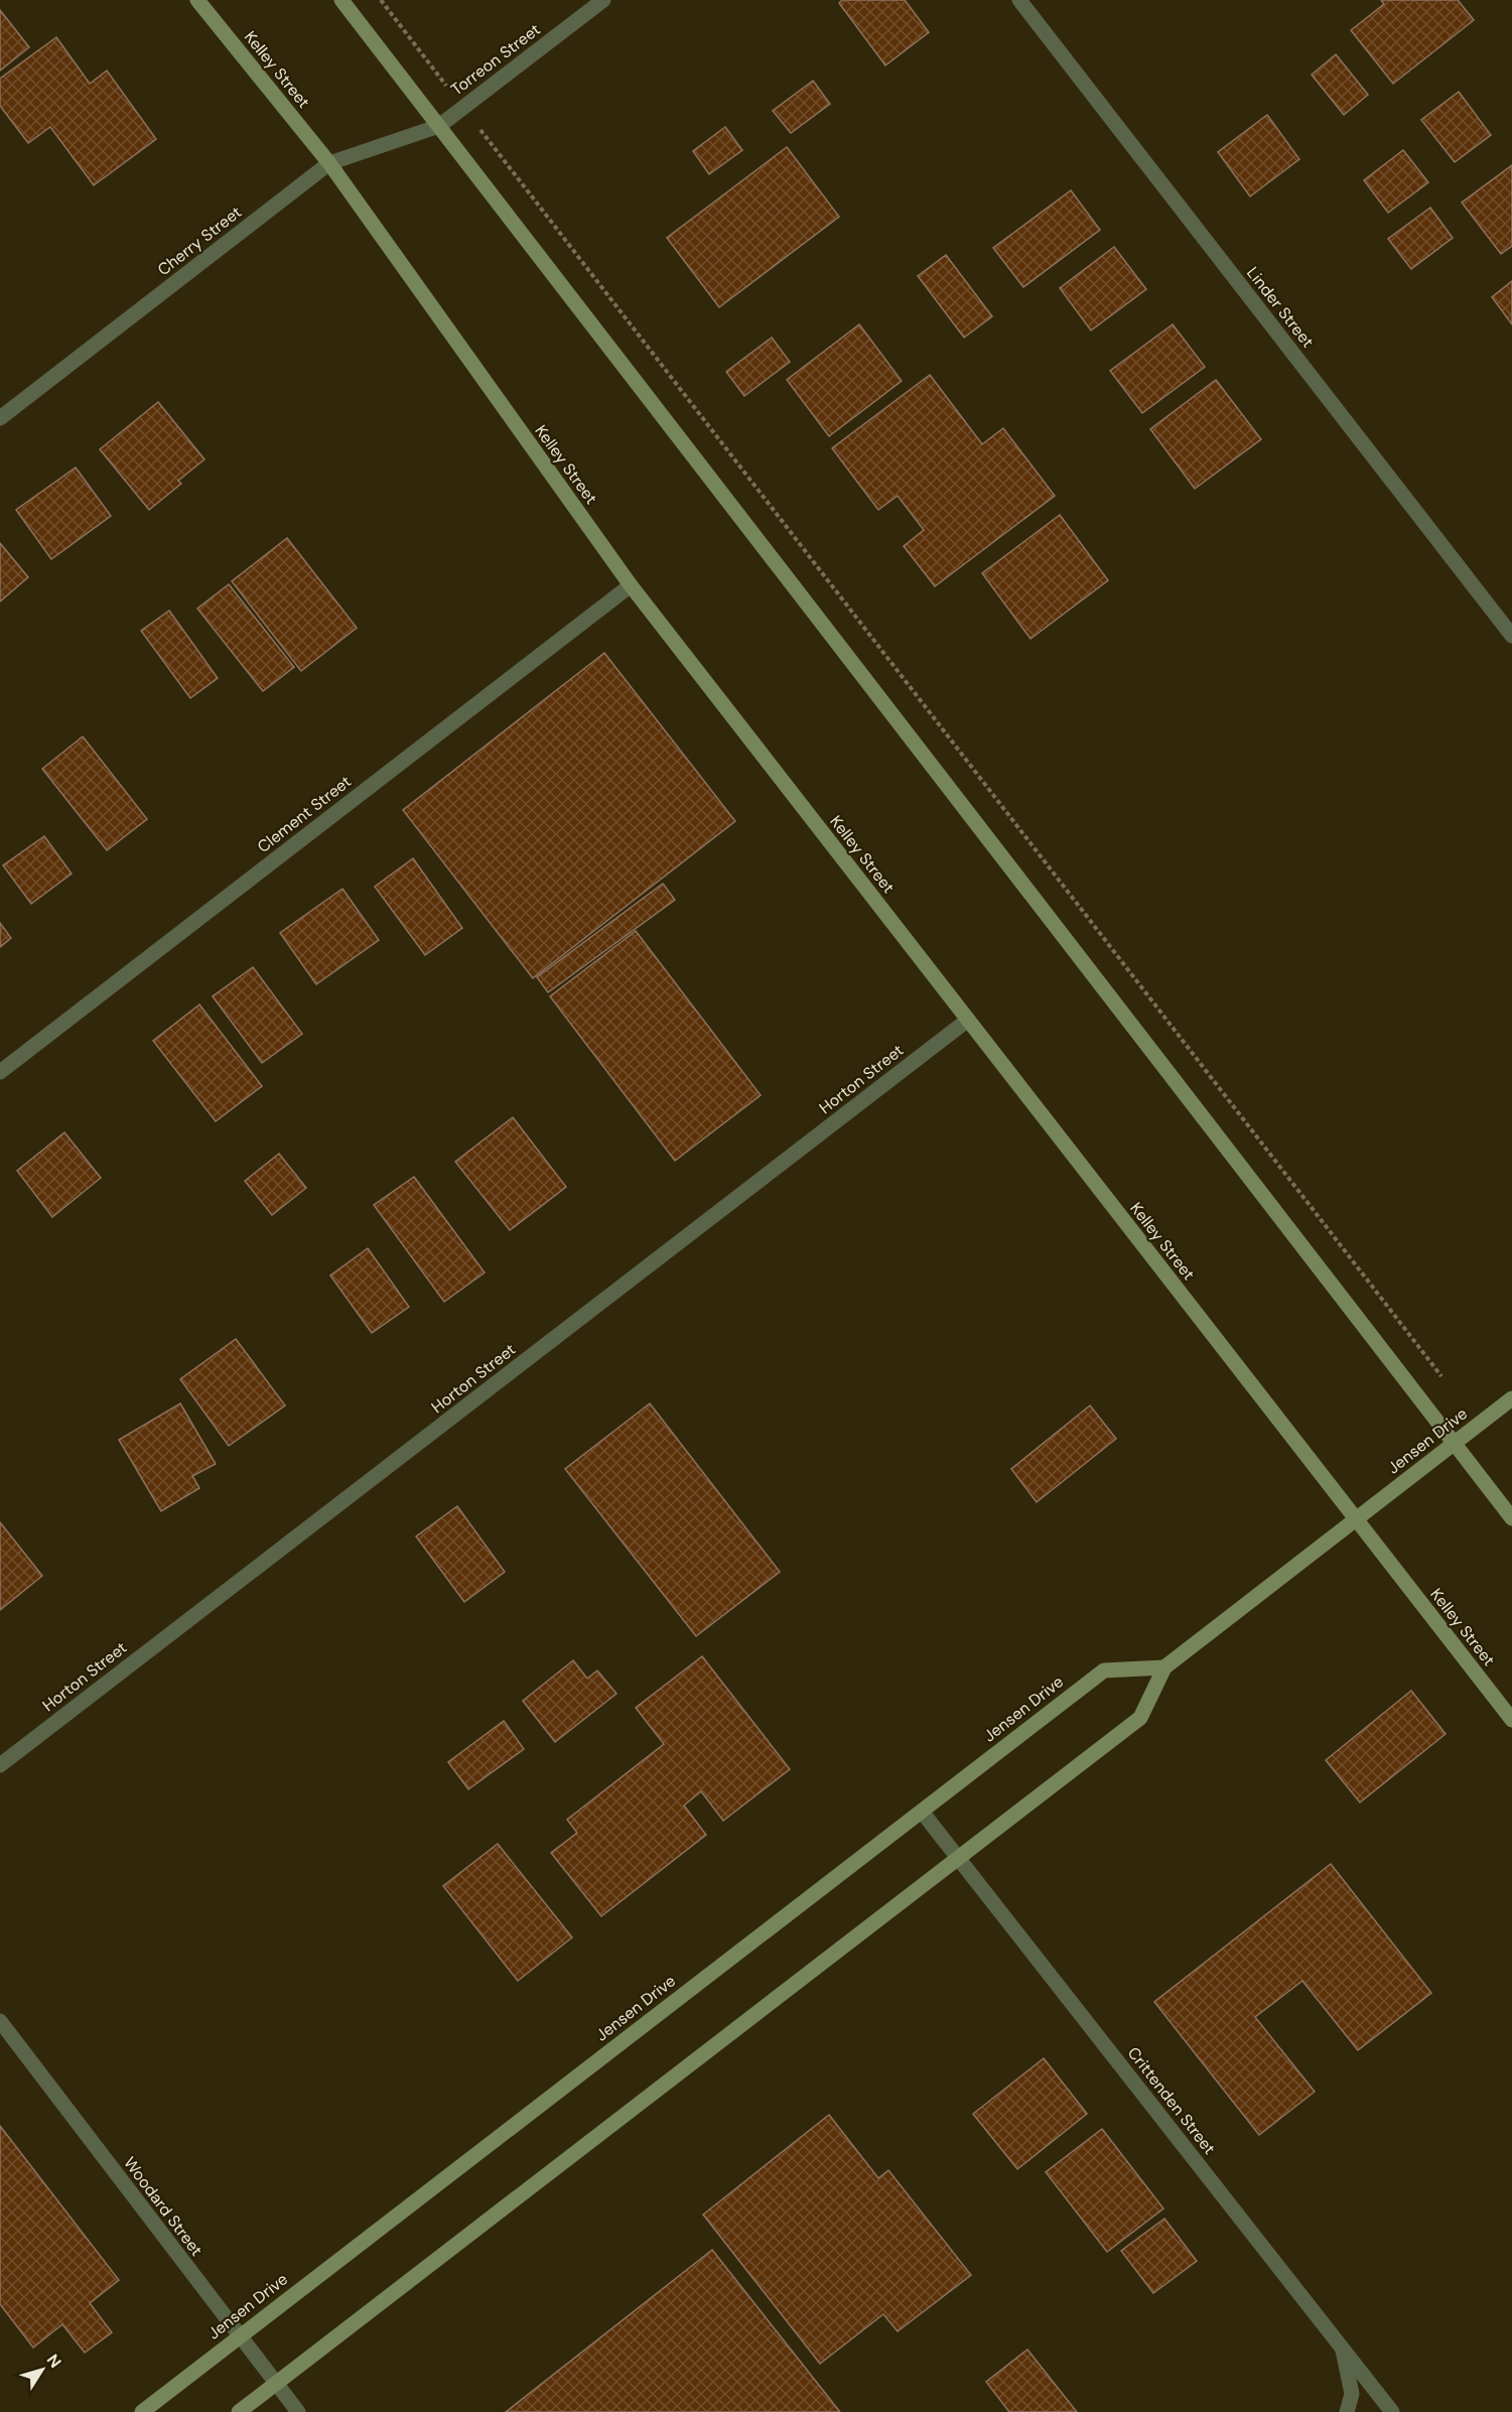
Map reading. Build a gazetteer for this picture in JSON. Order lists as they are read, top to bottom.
{
  "streets": {
    "main road": ["Kelley Street", "Jensen Drive"],
    "street": [
      "Torreon Street",
      "Cherry Street",
      "Linder Street",
      "Clement Street",
      "Horton Street",
      "Crittenden Street",
      "Woodard Street"
    ]
  },
  "crossings": [
    ["Torreon Street", "Cherry Street"],
    ["Kelley Street", "Cherry Street"],
    ["Kelley Street", "Clement Street"],
    ["Kelley Street", "Horton Street"],
    ["Kelley Street", "Jensen Drive"],
    ["Jensen Drive", "Crittenden Street"],
    ["Jensen Drive", "Woodard Street"]
  ],
  "north": "top right"
}
